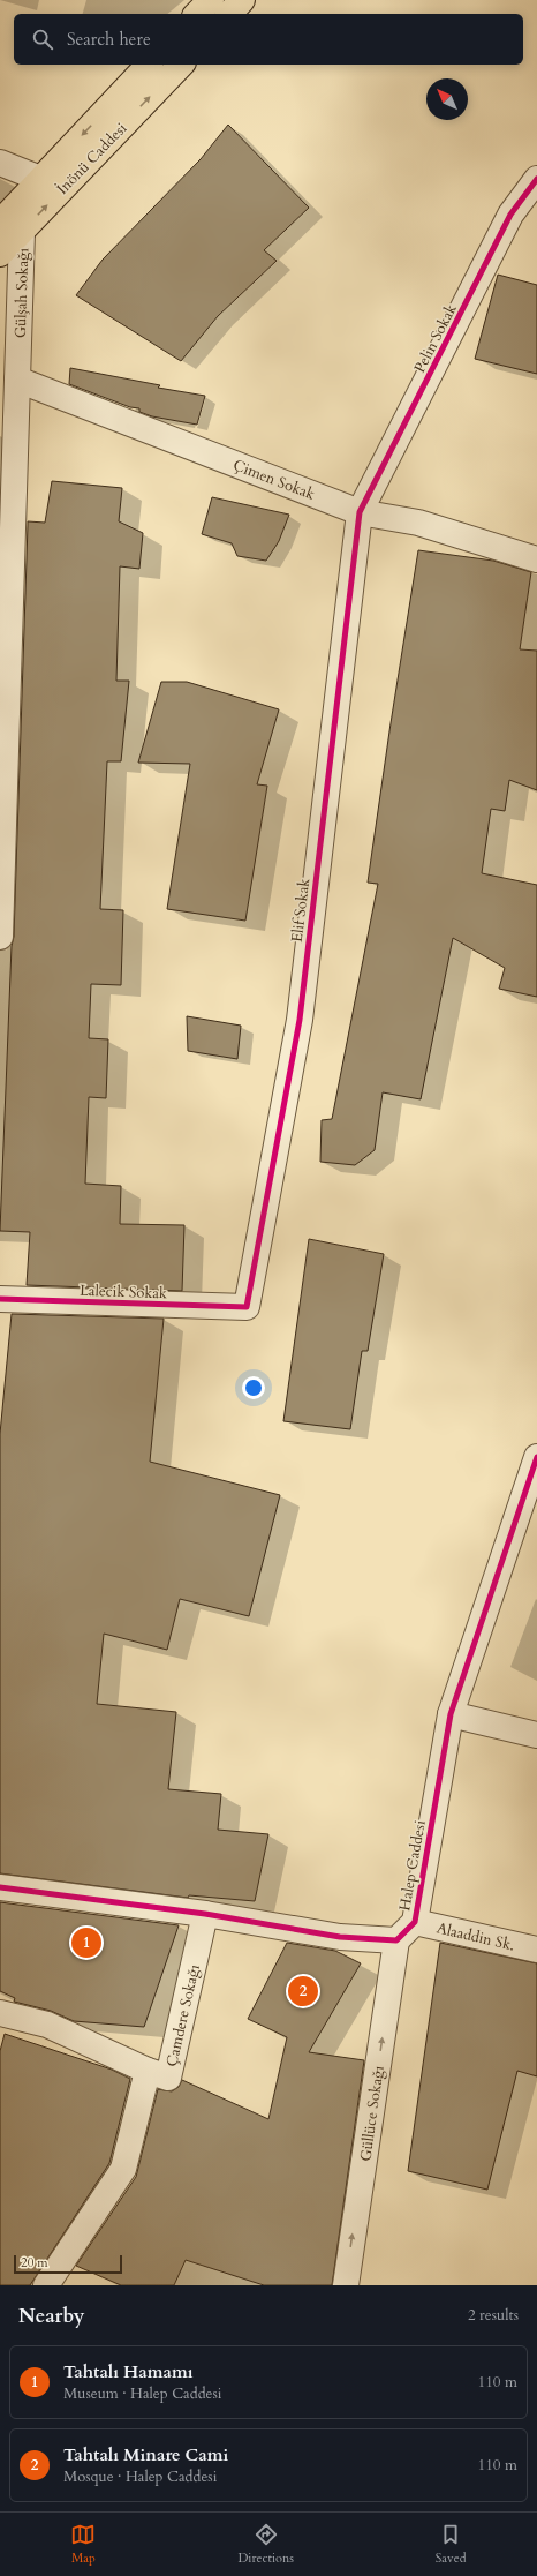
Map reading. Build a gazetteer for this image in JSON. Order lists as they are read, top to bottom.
{
  "streets": {
    "main road": ["İnönü Caddesi"],
    "street": [
      "Gülşah Sokağı",
      "Pelin Sokak",
      "Çimen Sokak",
      "Elif Sokak",
      "Lalecik Sokak",
      "Halep Caddesi",
      "Alaaddin Sk.",
      "Çamdere Sokağı",
      "Güllüce Sokağı"
    ]
  },
  "crossings": [
    ["İnönü Caddesi", "Gülşah Sokağı"],
    ["Gülşah Sokağı", "Çimen Sokak"],
    ["Pelin Sokak", "Çimen Sokak"],
    ["Pelin Sokak", "Elif Sokak"],
    ["Çimen Sokak", "Elif Sokak"],
    ["Elif Sokak", "Lalecik Sokak"],
    ["Halep Caddesi", "Alaaddin Sk."],
    ["Halep Caddesi", "Güllüce Sokağı"]
  ],
  "one_way": ["Güllüce Sokağı"],
  "scale_bar": "20 m",
  "north": "top left",
  "page": {
    "search": "Search here",
    "pins": ["1", "2"],
    "scale": "20 m",
    "heading": ["Nearby", "2 results"],
    "list": [
      {
        "mark": "1",
        "name": "Tahtalı Hamamı",
        "note": "Museum · Halep Caddesi",
        "value": "110 m"
      },
      {
        "mark": "2",
        "name": "Tahtalı Minare Cami",
        "note": "Mosque · Halep Caddesi",
        "value": "110 m"
      }
    ],
    "nav": ["Map", "Directions", "Saved"]
  }
}
